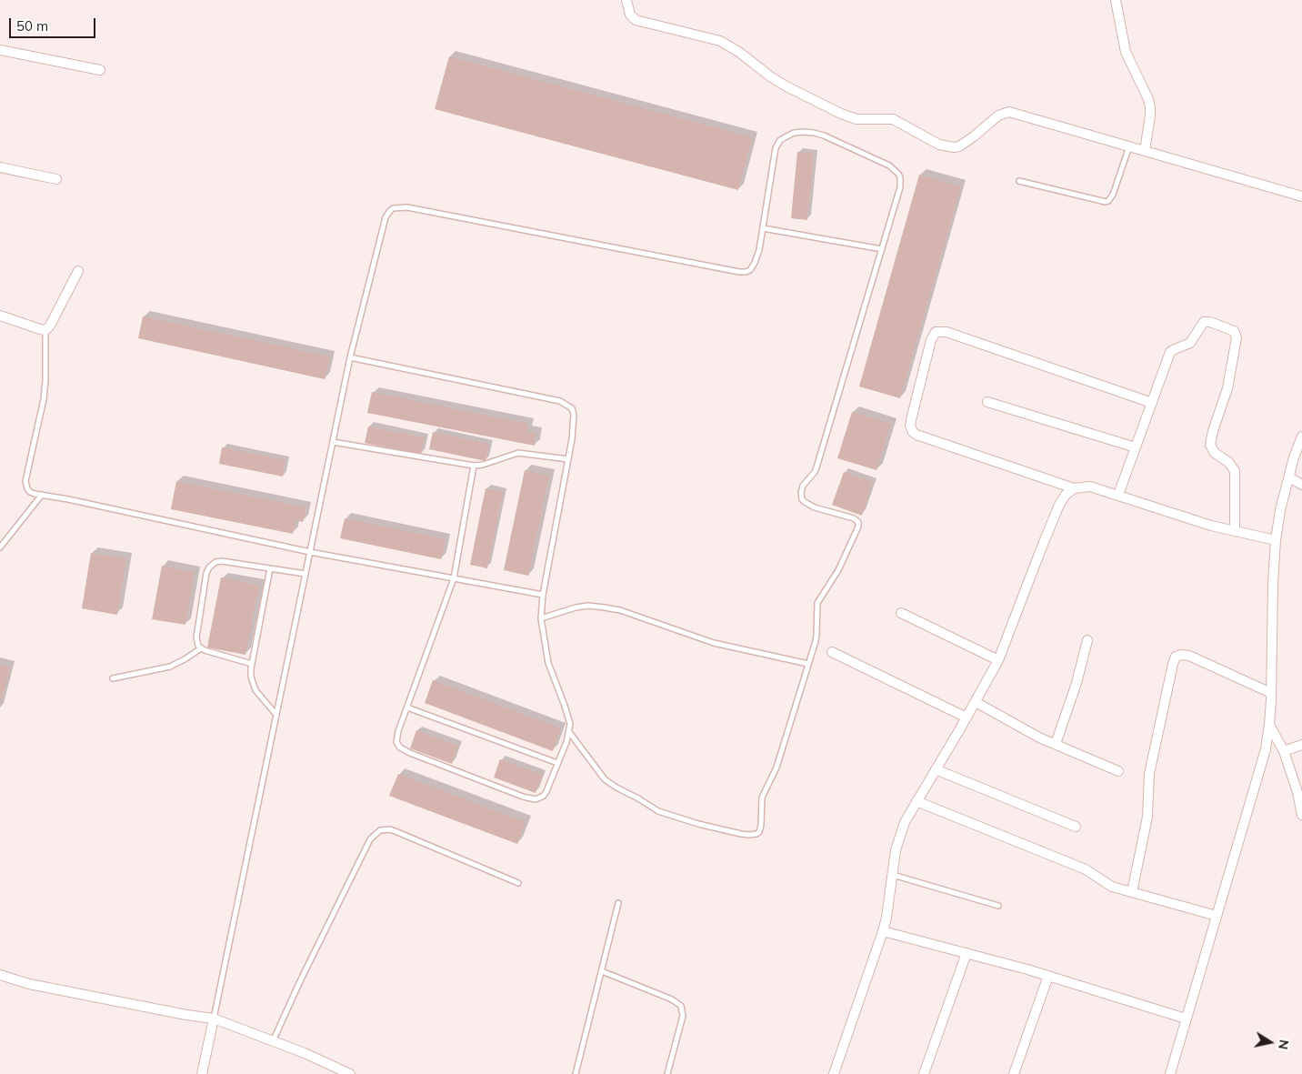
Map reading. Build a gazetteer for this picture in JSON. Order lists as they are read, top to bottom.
{
  "scale_bar": "50 m",
  "north": "right"
}
